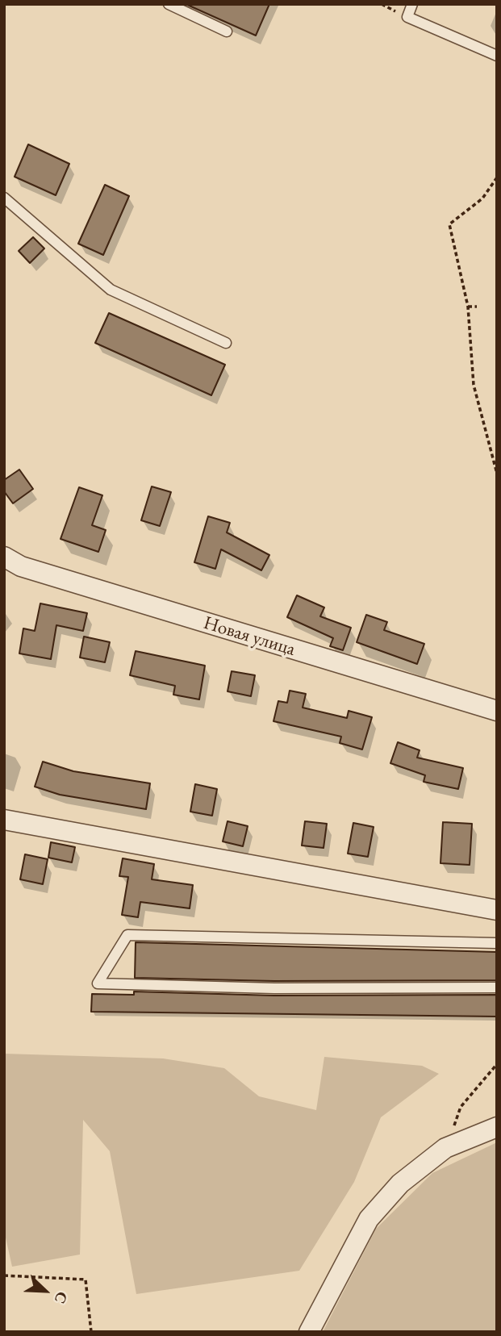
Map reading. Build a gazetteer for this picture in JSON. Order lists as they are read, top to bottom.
{
  "streets": {
    "street": ["Новая улица"]
  },
  "north": "bottom right"
}
